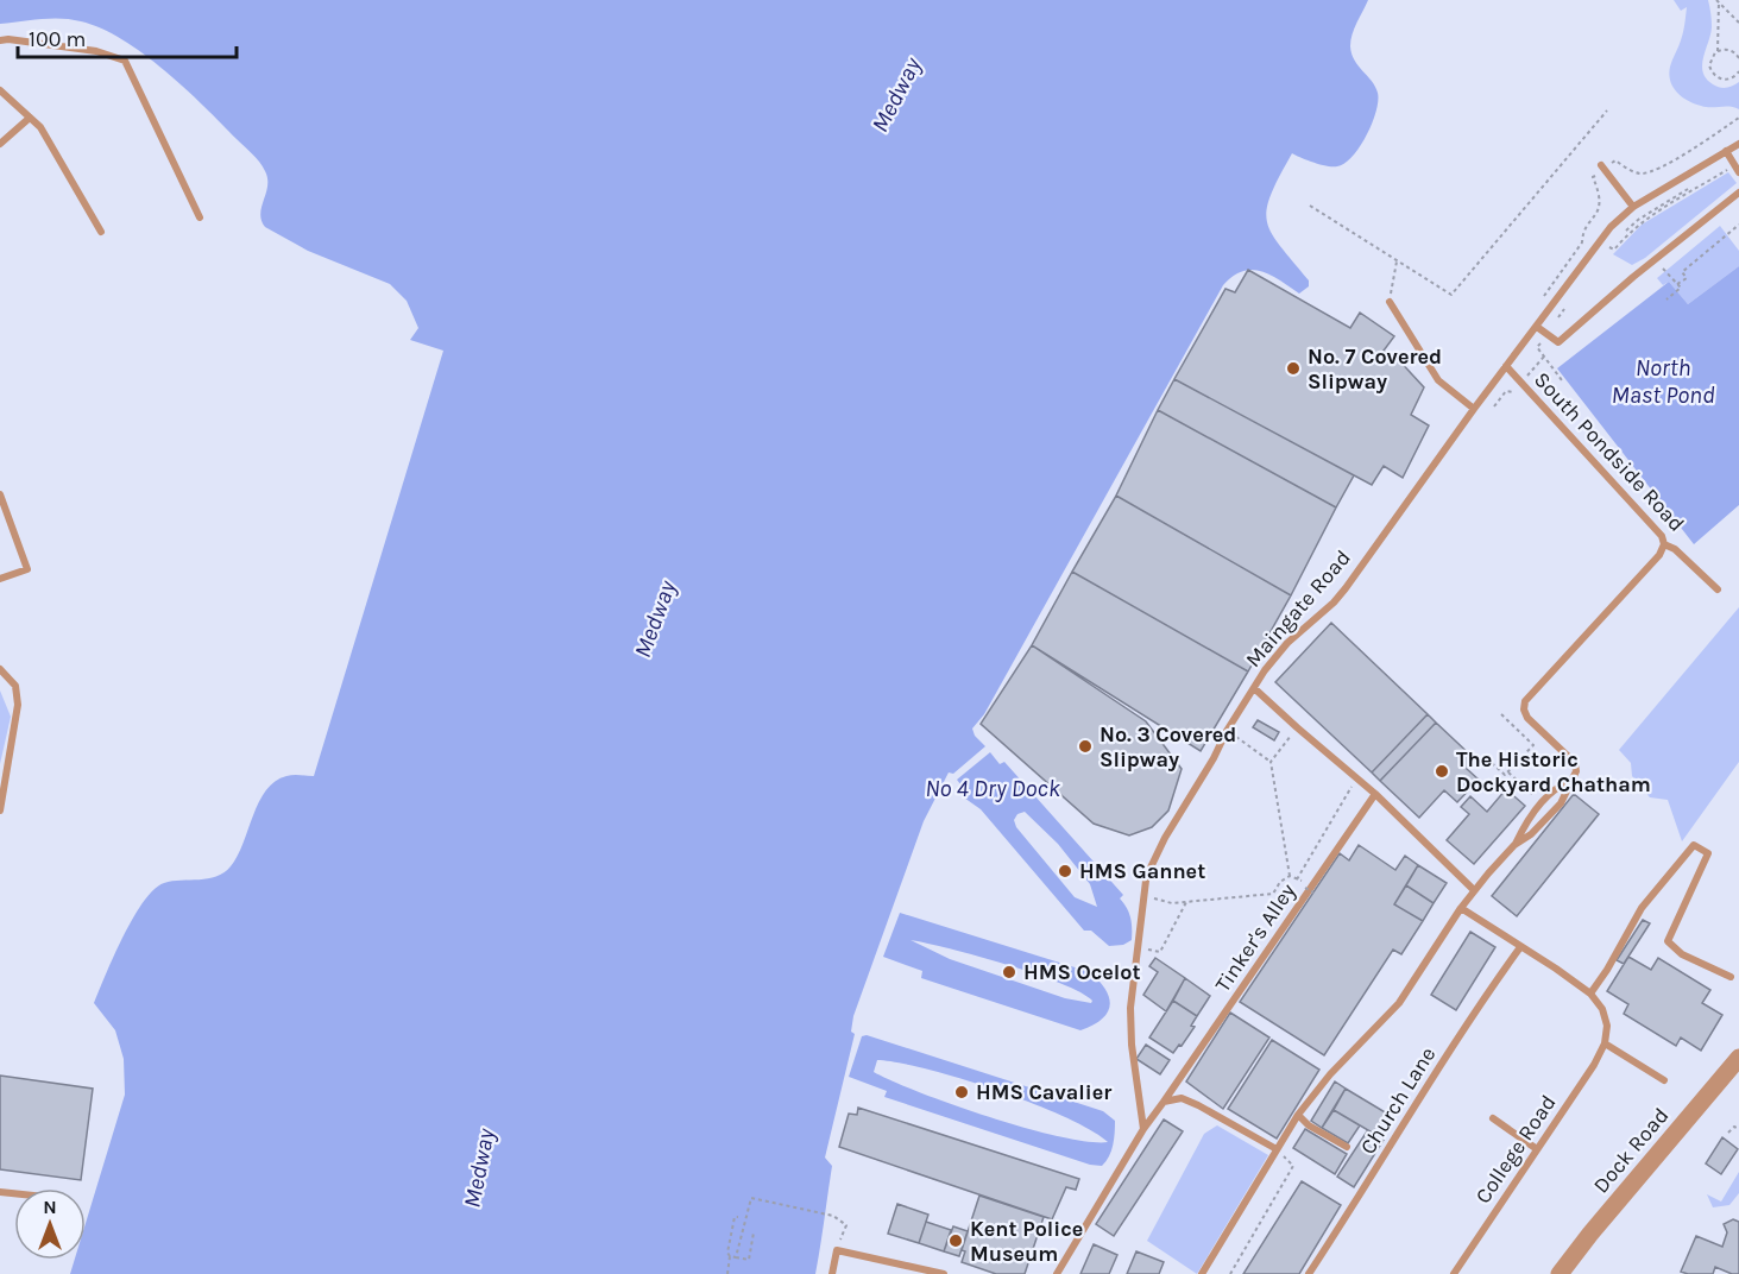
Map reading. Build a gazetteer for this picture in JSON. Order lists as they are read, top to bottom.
{
  "streets": {
    "street": ["Dock Road"],
    "lane": [
      "South Pondside Road",
      "Maingate Road",
      "Tinker's Alley",
      "Church Lane",
      "College Road"
    ]
  },
  "crossings": [
    ["South Pondside Road", "Maingate Road"],
    ["Maingate Road", "Tinker's Alley"]
  ],
  "water": ["Medway", "North Mast Pond", "No 4 Dry Dock"],
  "places": [
    "No. 7 Covered Slipway",
    "No. 3 Covered Slipway",
    "The Historic Dockyard Chatham",
    "HMS Gannet",
    "HMS Ocelot",
    "HMS Cavalier",
    "Kent Police Museum"
  ],
  "scale_bar": "100 m",
  "north": "top"
}
